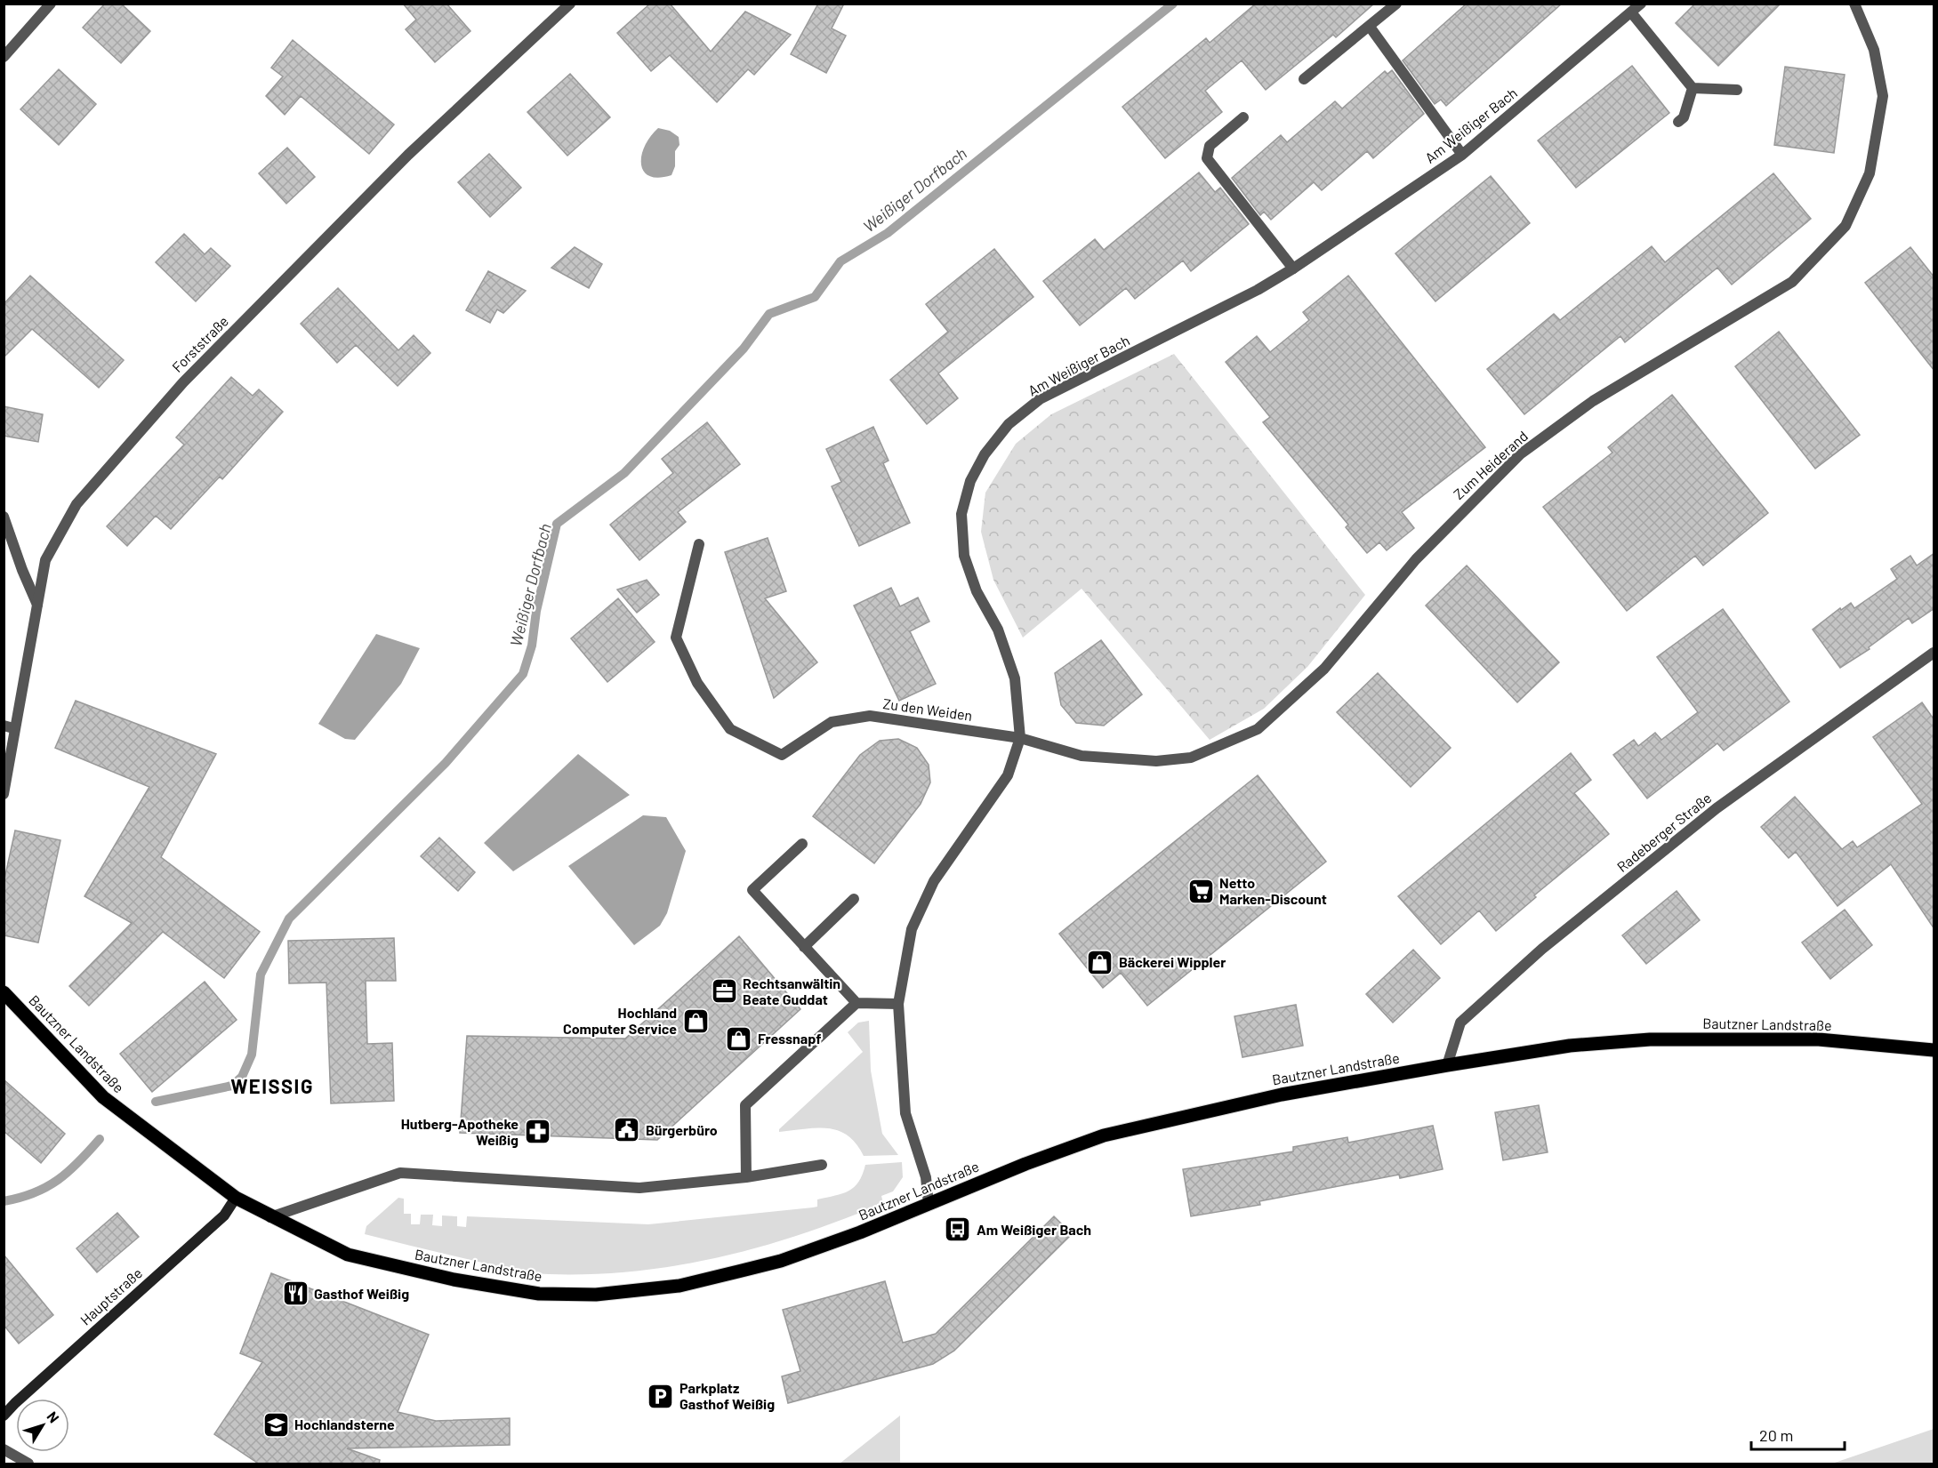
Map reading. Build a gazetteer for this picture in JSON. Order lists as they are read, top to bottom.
{
  "streets": {
    "main road": ["Bautzner Landstraße"],
    "street": [
      "Am Weißiger Bach",
      "Forststraße",
      "Zum Heiderand",
      "Zu den Weiden",
      "Radeberger Straße",
      "Hauptstraße"
    ]
  },
  "crossings": [
    ["Am Weißiger Bach", "Zum Heiderand"],
    ["Am Weißiger Bach", "Zu den Weiden"],
    ["Am Weißiger Bach", "Bautzner Landstraße"],
    ["Zum Heiderand", "Zu den Weiden"],
    ["Radeberger Straße", "Bautzner Landstraße"],
    ["Bautzner Landstraße", "Hauptstraße"]
  ],
  "districts": ["WEISSIG"],
  "water": ["Weißiger Dorfbach"],
  "places": {
    "supermarket": ["Netto Marken-Discount"],
    "shop": ["Bäckerei Wippler", "Hochland Computer Service", "Fressnapf"],
    "office": ["Rechtsanwältin Beate Guddat"],
    "public building": ["Bürgerbüro"],
    "pharmacy": ["Hutberg-Apotheke Weißig"],
    "bus stop": ["Am Weißiger Bach"],
    "restaurant": ["Gasthof Weißig"],
    "parking": ["Parkplatz Gasthof Weißig"],
    "school or university": ["Hochlandsterne"]
  },
  "scale_bar": "20 m",
  "north": "top right"
}
